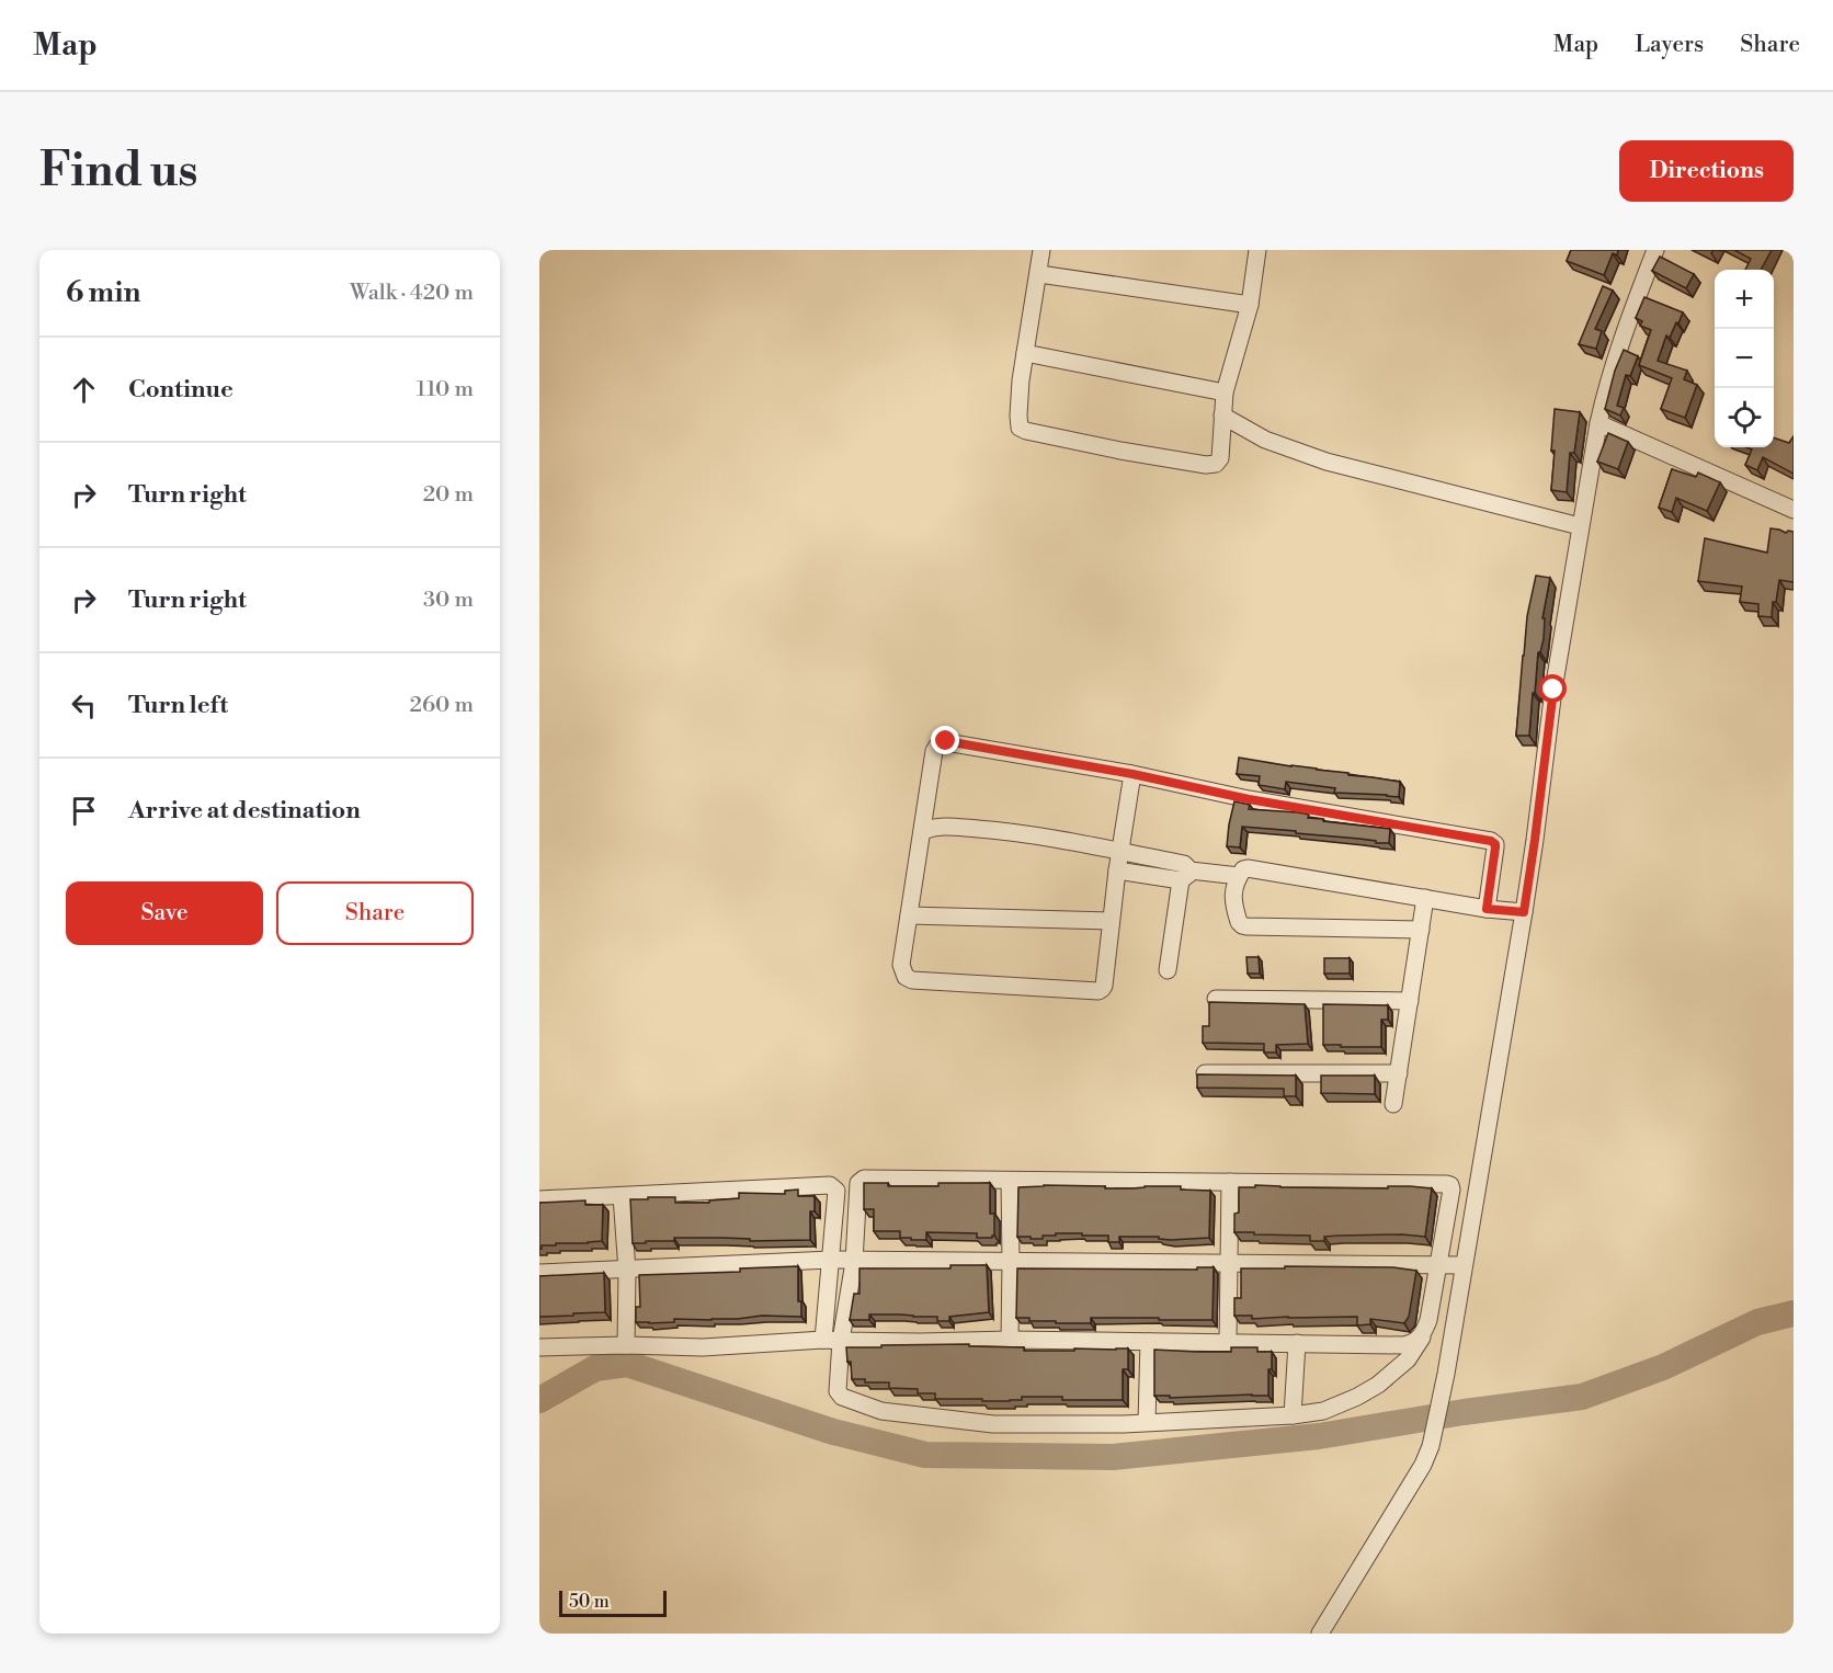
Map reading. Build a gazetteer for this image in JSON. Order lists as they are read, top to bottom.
{
  "scale_bar": "50 m",
  "page": {
    "header": "Map",
    "nav": ["Map", "Layers", "Share"],
    "buttons": [
      "Directions",
      ["Save", "Share"]
    ],
    "title": "Find us",
    "heading": ["6 min", "Walk · 420 m"],
    "map_buttons": ["+", "−"],
    "list": [
      ["Continue", "110 m"],
      ["Turn right", "20 m"],
      ["Turn right", "30 m"],
      ["Turn left", "260 m"],
      "Arrive at destination"
    ],
    "scale": "50 m"
  }
}
